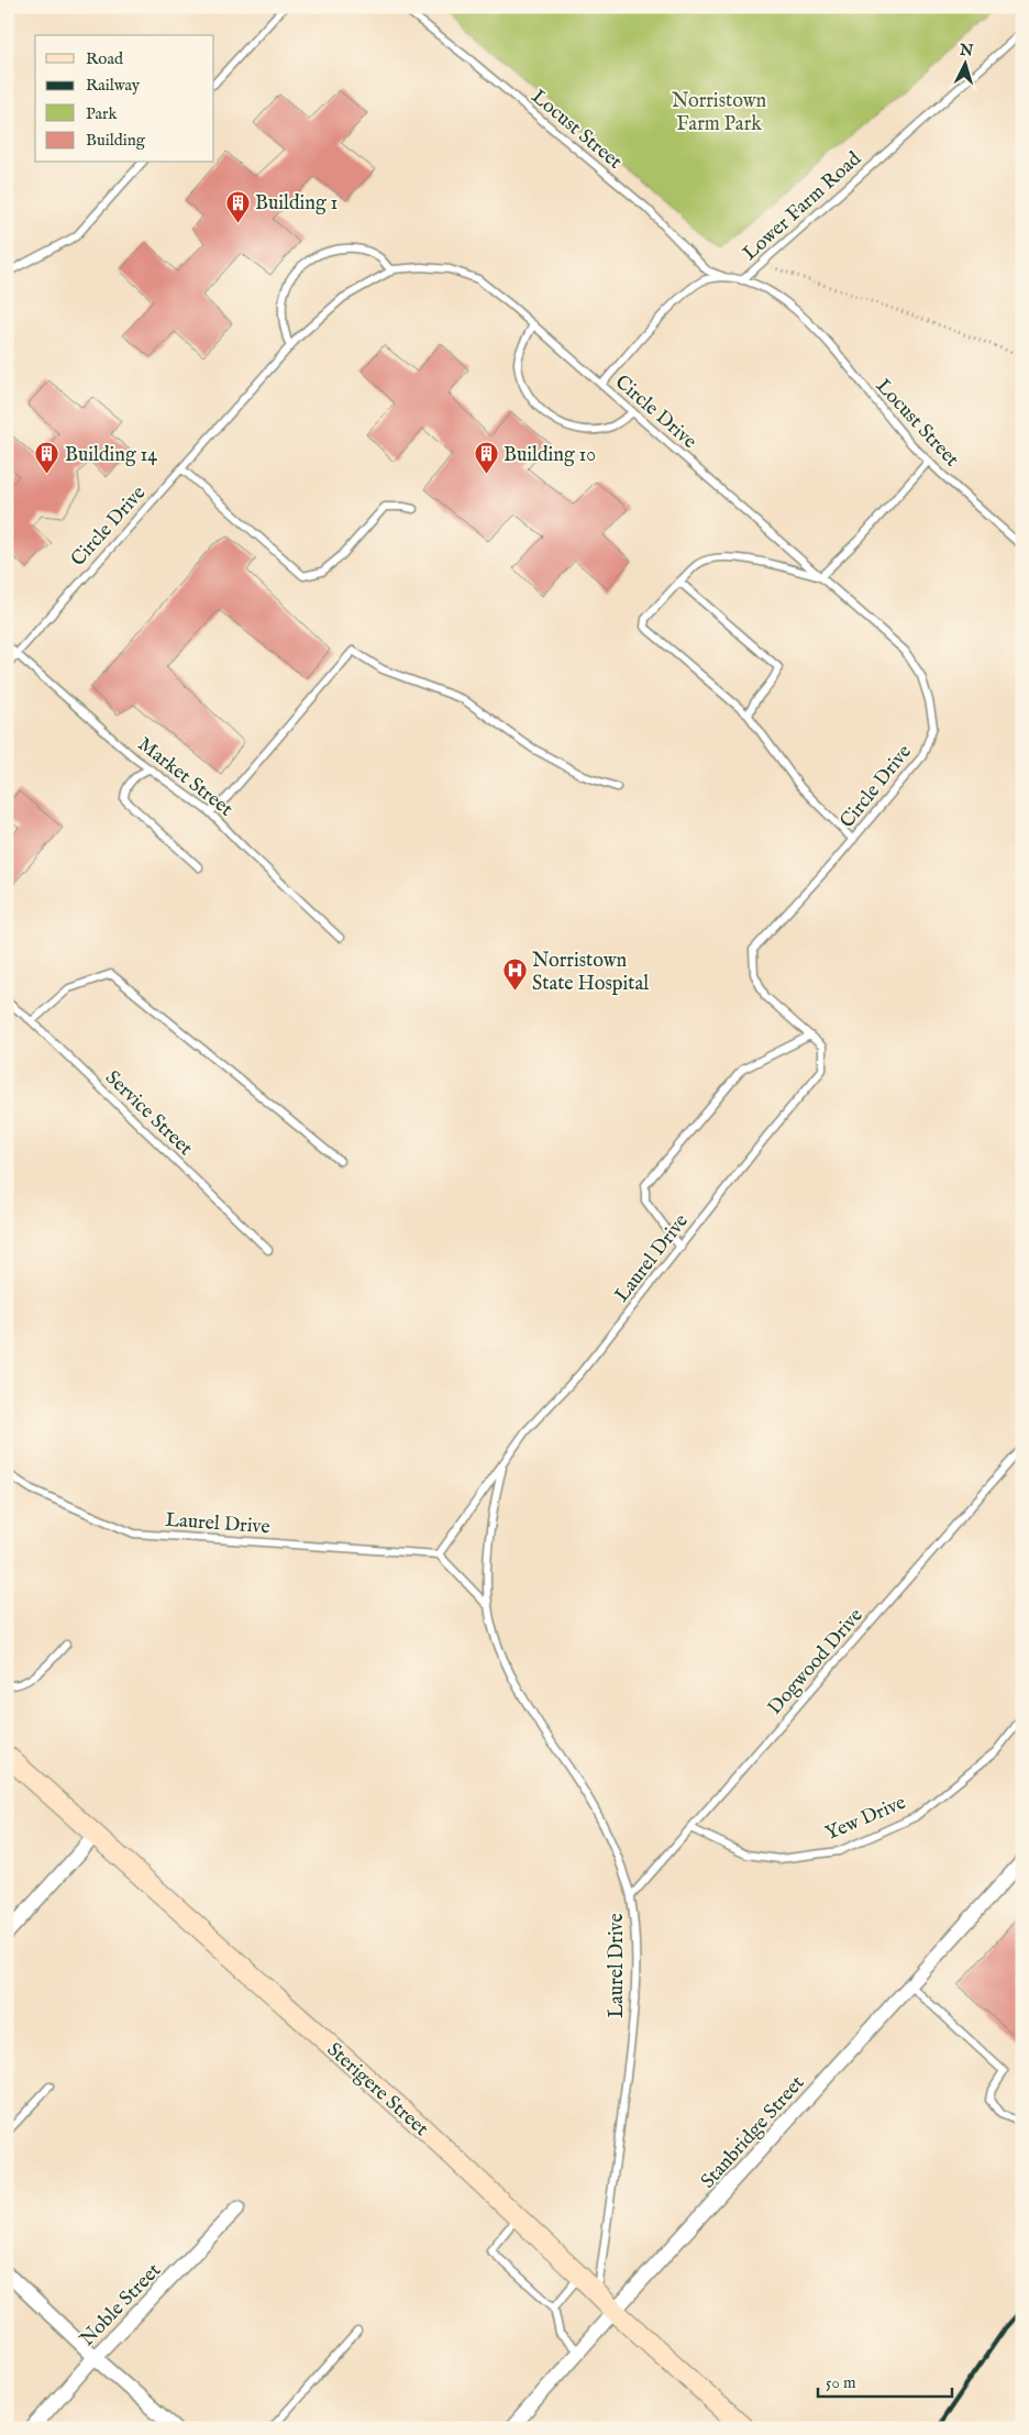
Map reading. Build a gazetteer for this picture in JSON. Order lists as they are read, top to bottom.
{
  "streets": {
    "street": ["Sterigere Street", "Stanbridge Street", "Noble Street"],
    "lane": [
      "Locust Street",
      "Lower Farm Road",
      "Circle Drive",
      "Market Street",
      "Service Street",
      "Laurel Drive",
      "Dogwood Drive",
      "Yew Drive"
    ]
  },
  "crossings": [
    ["Locust Street", "Lower Farm Road"],
    ["Lower Farm Road", "Circle Drive"],
    ["Circle Drive", "Market Street"],
    ["Circle Drive", "Laurel Drive"],
    ["Laurel Drive", "Dogwood Drive"],
    ["Laurel Drive", "Sterigere Street"],
    ["Dogwood Drive", "Yew Drive"],
    ["Sterigere Street", "Stanbridge Street"]
  ],
  "parks": ["Norristown Farm Park"],
  "places": {
    "building": ["Building 1", "Building 14", "Building 10"],
    "hospital": ["Norristown State Hospital"]
  },
  "legend": [
    "Road",
    "Railway",
    "Park",
    "Building"
  ],
  "scale_bar": "50 m",
  "north": "top"
}
